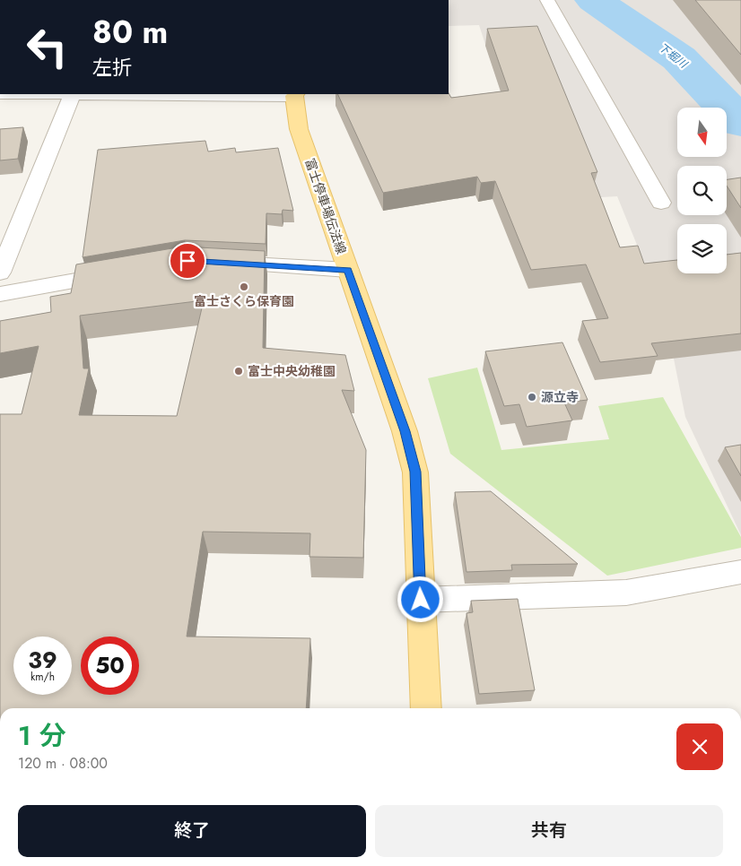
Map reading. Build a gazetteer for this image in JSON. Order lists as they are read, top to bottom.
{
  "streets": {
    "main road": ["富士停車場伝法線"]
  },
  "water": ["下堀川"],
  "places": ["富士さくら保育園", "富士中央幼稚園", "源立寺"],
  "north": "bottom",
  "page": {
    "turn": ["80 m", "左折"],
    "speed": "39 km/h",
    "limit": "50",
    "heading": ["1 分", "120 m · 08:00"],
    "buttons": ["終了", "共有"]
  }
}
